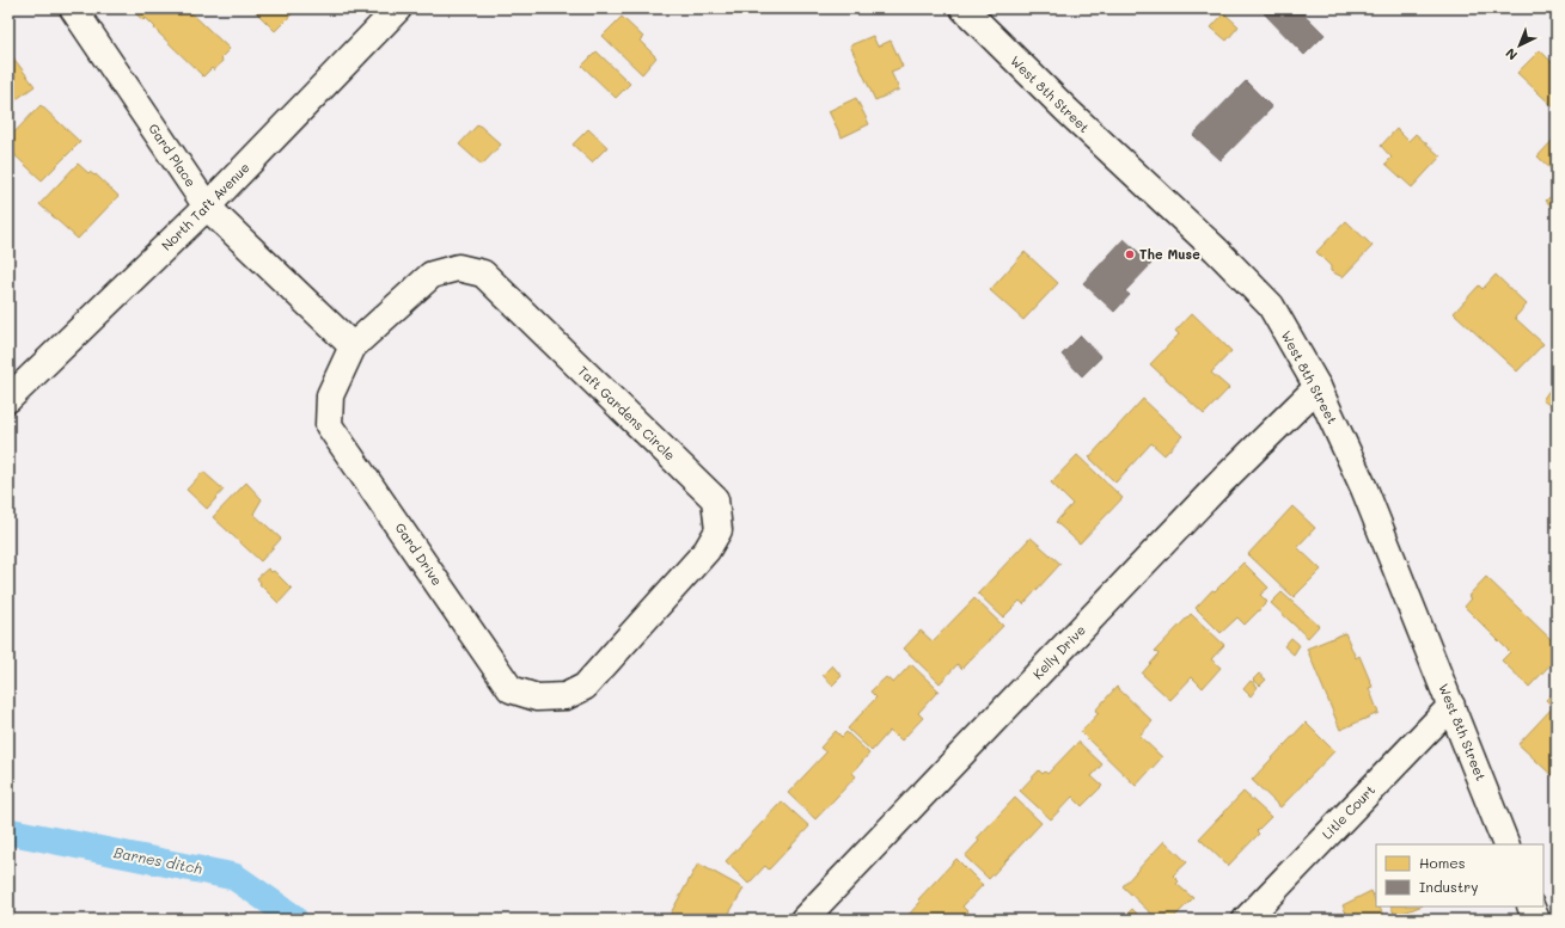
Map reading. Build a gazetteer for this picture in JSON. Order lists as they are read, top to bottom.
{
  "streets": {
    "street": [
      "West 8th Street",
      "Gard Place",
      "North Taft Avenue",
      "Taft Gardens Circle",
      "Gard Drive",
      "Kelly Drive",
      "Litle Court"
    ]
  },
  "crossings": [
    ["West 8th Street", "Kelly Drive"],
    ["West 8th Street", "Litle Court"],
    ["Gard Place", "North Taft Avenue"],
    ["Gard Place", "Taft Gardens Circle"],
    ["Gard Place", "Gard Drive"],
    ["Taft Gardens Circle", "Gard Drive"]
  ],
  "water": ["Barnes ditch"],
  "places": ["The Muse"],
  "legend": ["Homes", "Industry"],
  "north": "bottom left"
}
